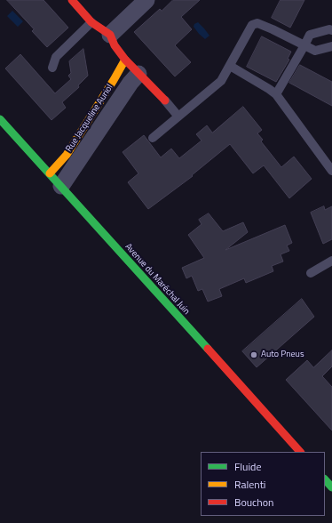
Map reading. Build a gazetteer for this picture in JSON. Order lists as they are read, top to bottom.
{
  "streets": {
    "main road": ["Rue Jacqueline Auriol", "Avenue du Maréchal Juin"]
  },
  "crossings": [
    ["Rue Jacqueline Auriol", "Avenue du Maréchal Juin"]
  ],
  "places": ["Auto Pneus"],
  "legend": ["Fluide", "Ralenti", "Bouchon"]
}
